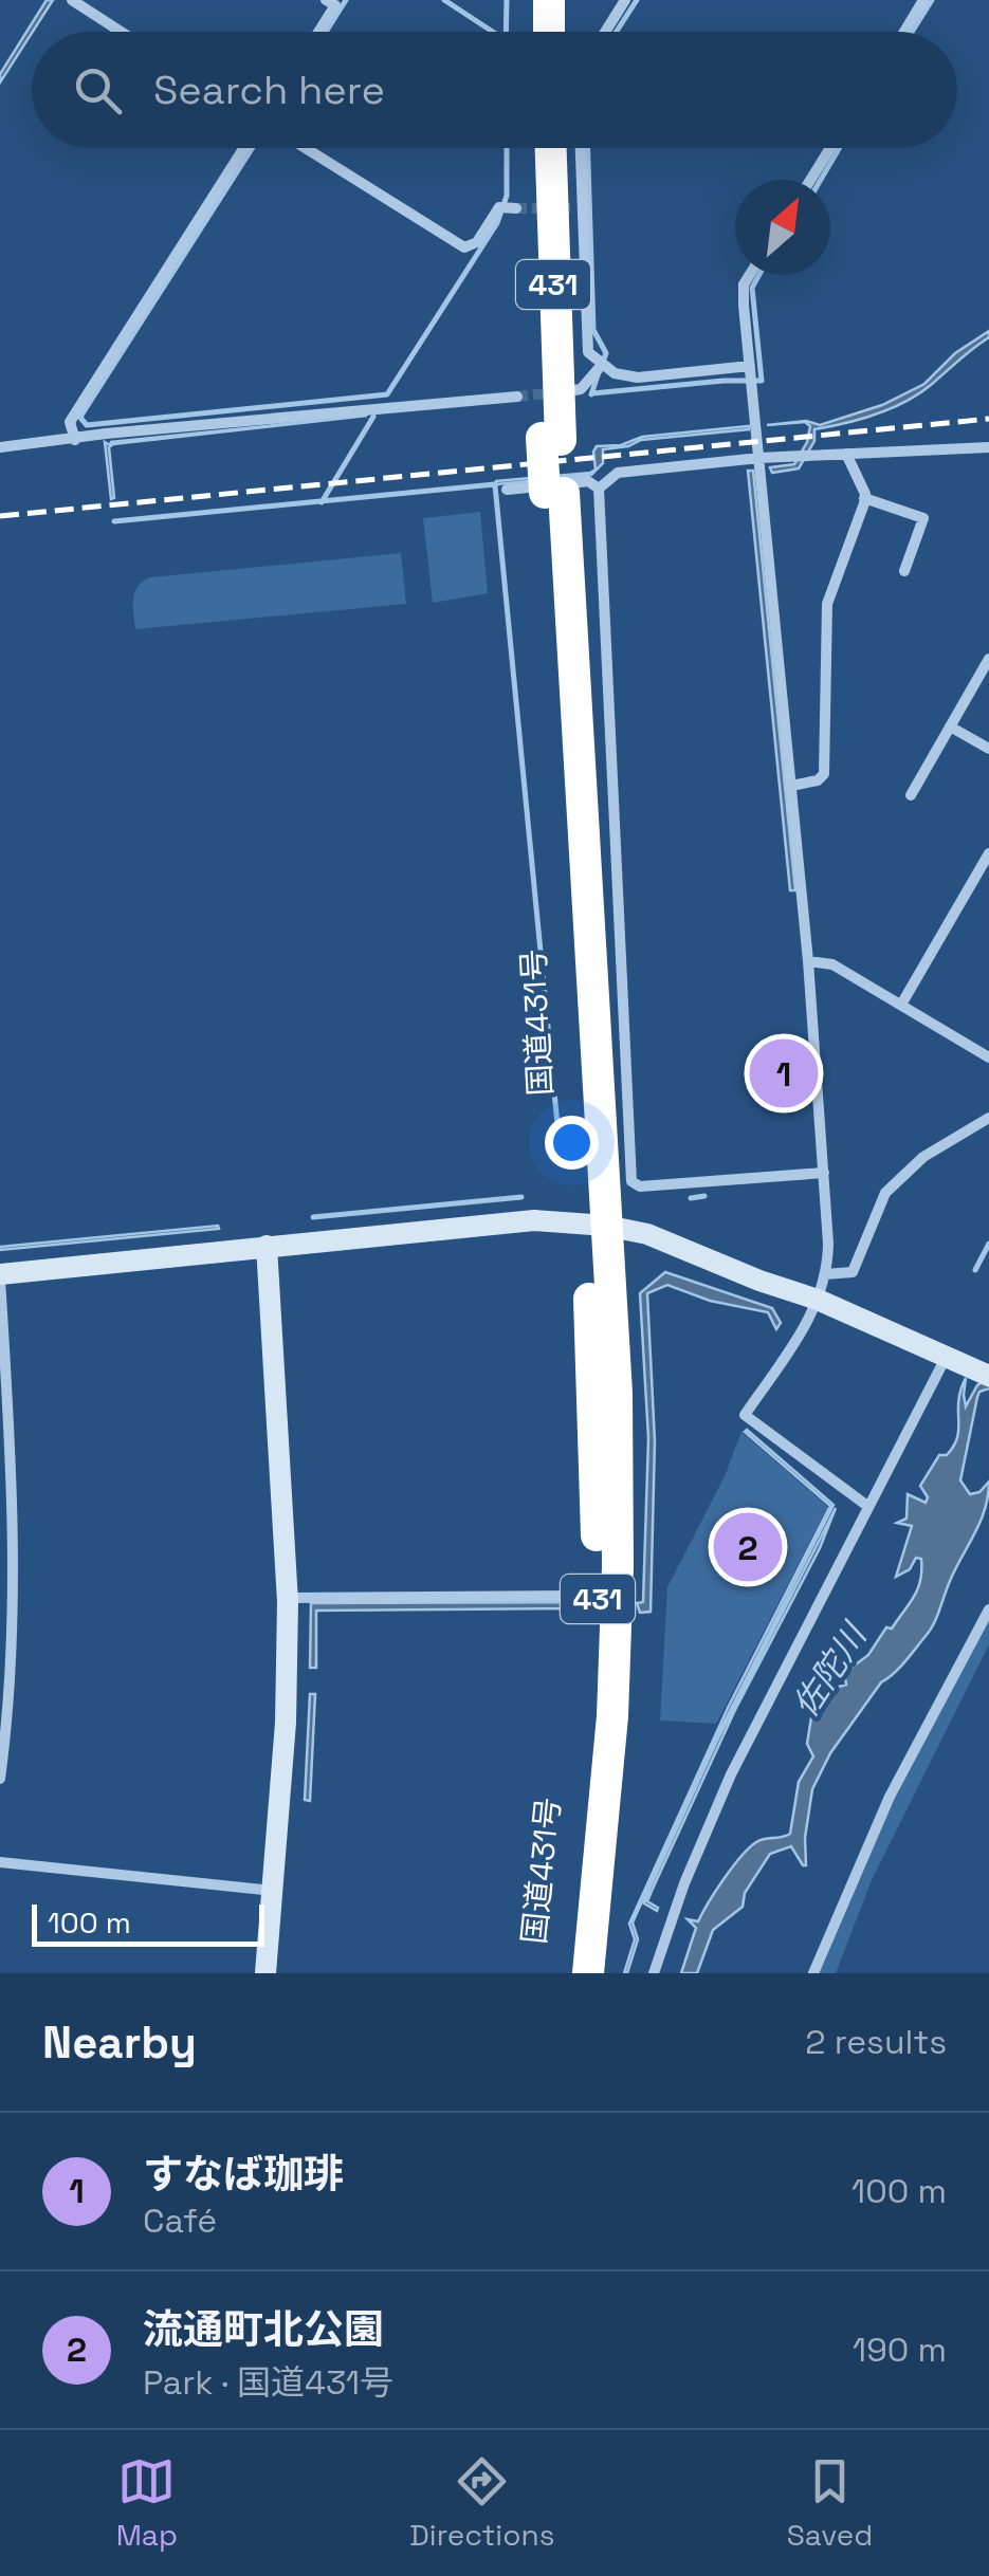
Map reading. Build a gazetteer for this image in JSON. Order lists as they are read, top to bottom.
{
  "streets": {
    "highway": ["431", "国道431号"]
  },
  "water": ["佐陀川"],
  "scale_bar": "100 m",
  "north": "top right",
  "page": {
    "search": "Search here",
    "pins": ["1", "2"],
    "scale": "100 m",
    "heading": ["Nearby", "2 results"],
    "list": [
      {
        "mark": "1",
        "name": "すなば珈琲",
        "note": "Café",
        "value": "100 m"
      },
      {
        "mark": "2",
        "name": "流通町北公園",
        "note": "Park · 国道431号",
        "value": "190 m"
      }
    ],
    "nav": ["Map", "Directions", "Saved"]
  }
}
